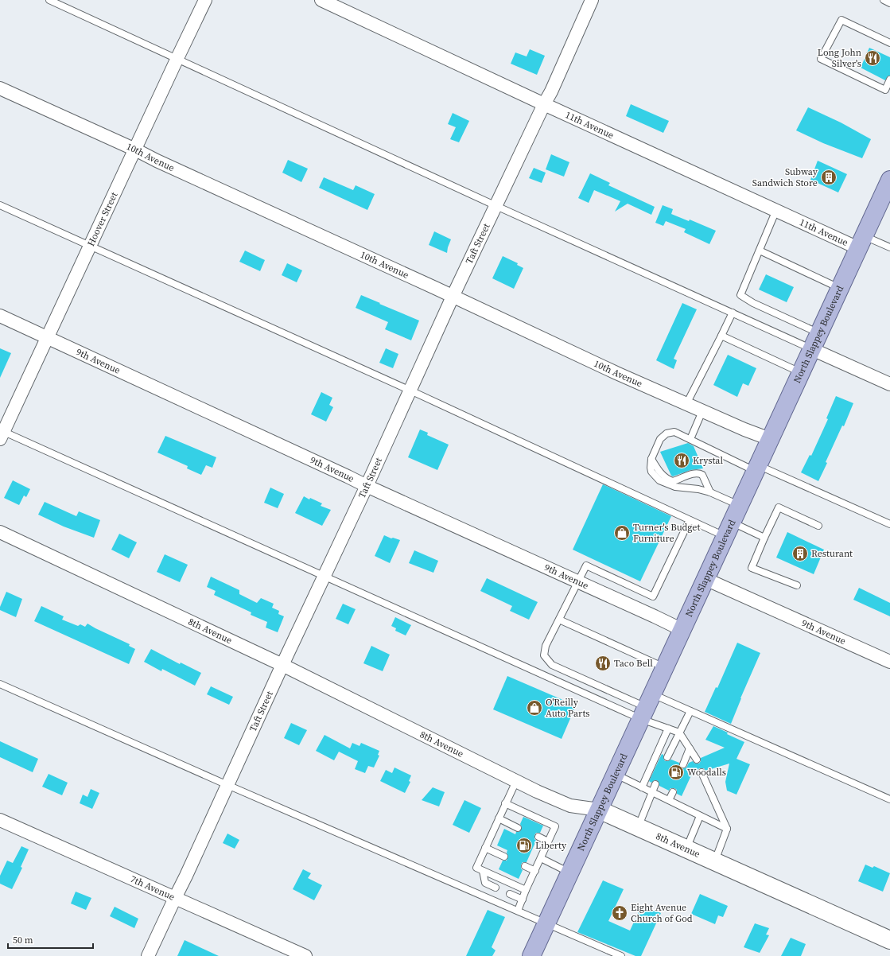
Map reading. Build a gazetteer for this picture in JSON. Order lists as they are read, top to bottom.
{
  "streets": {
    "main road": ["North Slappey Boulevard"],
    "street": [
      "11th Avenue",
      "10th Avenue",
      "Hoover Street",
      "Taft Street",
      "9th Avenue",
      "8th Avenue",
      "7th Avenue"
    ]
  },
  "crossings": [
    ["11th Avenue", "Taft Street"],
    ["11th Avenue", "North Slappey Boulevard"],
    ["10th Avenue", "Hoover Street"],
    ["10th Avenue", "Taft Street"],
    ["10th Avenue", "North Slappey Boulevard"],
    ["Hoover Street", "9th Avenue"],
    ["Taft Street", "9th Avenue"],
    ["Taft Street", "8th Avenue"],
    ["Taft Street", "7th Avenue"],
    ["North Slappey Boulevard", "9th Avenue"],
    ["North Slappey Boulevard", "8th Avenue"]
  ],
  "places": {
    "restaurant": ["Long John Silver's", "Krystal", "Taco Bell"],
    "building": ["Subway Sandwich Store", "Resturant"],
    "shop": ["Turner's Budget Furniture", "O'Reilly Auto Parts"],
    "fuel station": ["Woodalls", "Liberty"],
    "church": ["Eight Avenue Church of God"]
  },
  "scale_bar": "50 m"
}
